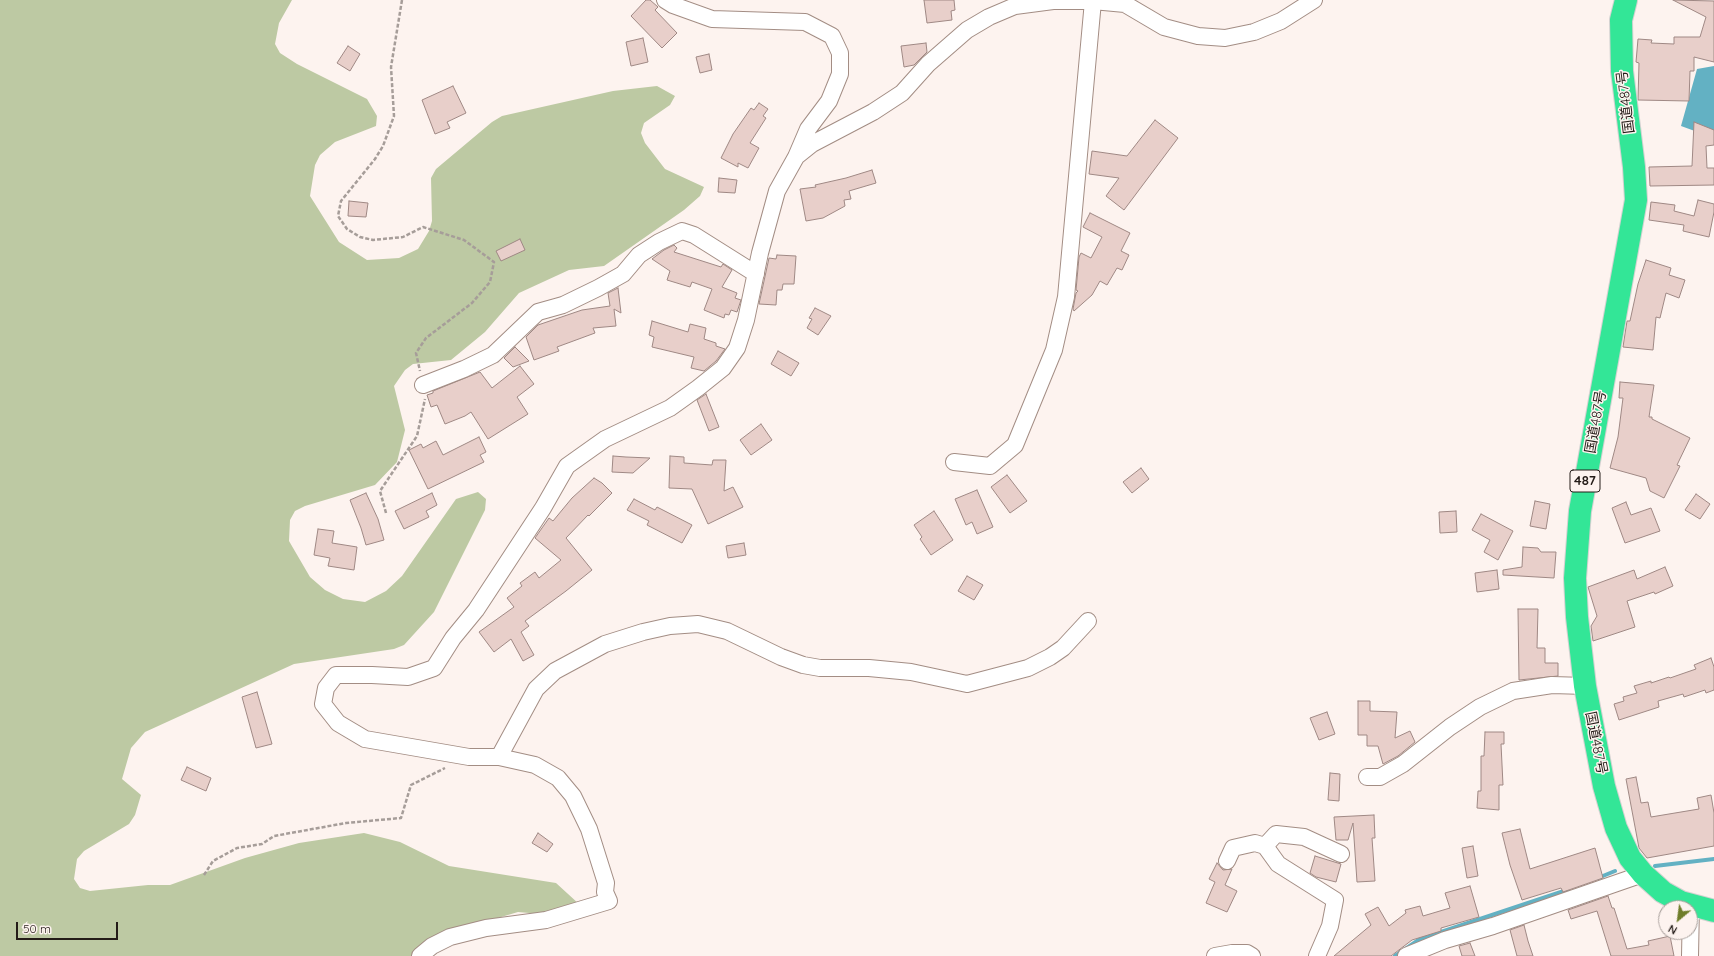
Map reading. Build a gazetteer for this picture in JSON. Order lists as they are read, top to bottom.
{
  "streets": {
    "highway": ["国道487号", "487"]
  },
  "scale_bar": "50 m",
  "north": "bottom left"
}
